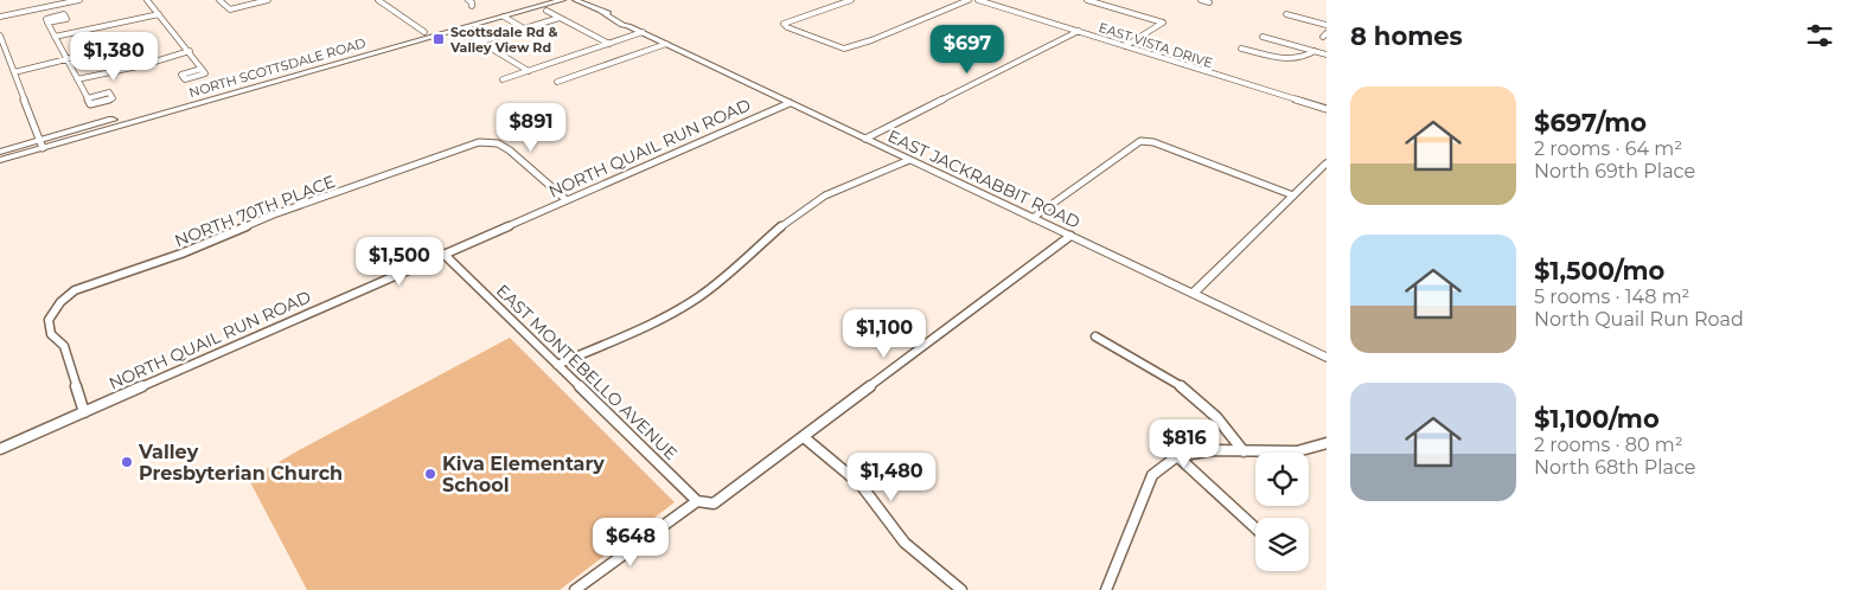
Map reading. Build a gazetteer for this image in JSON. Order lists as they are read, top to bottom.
{
  "streets": {
    "main road": ["NORTH SCOTTSDALE ROAD"],
    "street": [
      "EAST VISTA DRIVE",
      "NORTH QUAIL RUN ROAD",
      "EAST JACKRABBIT ROAD",
      "NORTH 70TH PLACE",
      "EAST MONTEBELLO AVENUE"
    ]
  },
  "crossings": [
    ["NORTH QUAIL RUN ROAD", "EAST JACKRABBIT ROAD"],
    ["NORTH QUAIL RUN ROAD", "EAST MONTEBELLO AVENUE"]
  ],
  "places": {
    "transit": ["Scottsdale Rd & Valley View Rd"],
    "other": ["Valley Presbyterian Church", "Kiva Elementary School"]
  },
  "page": {
    "heading": "8 homes",
    "price": [
      "$697",
      "$1,380",
      "$891",
      "$1,500",
      "$1,100",
      "$816",
      "$1,480",
      "$648"
    ],
    "list": [
      {
        "name": "$697/mo",
        "note": "2 rooms · 64 m² · North 69th Place"
      },
      {
        "name": "$1,500/mo",
        "note": "5 rooms · 148 m² · North Quail Run Road"
      },
      {
        "name": "$1,100/mo",
        "note": "2 rooms · 80 m² · North 68th Place"
      }
    ]
  }
}
